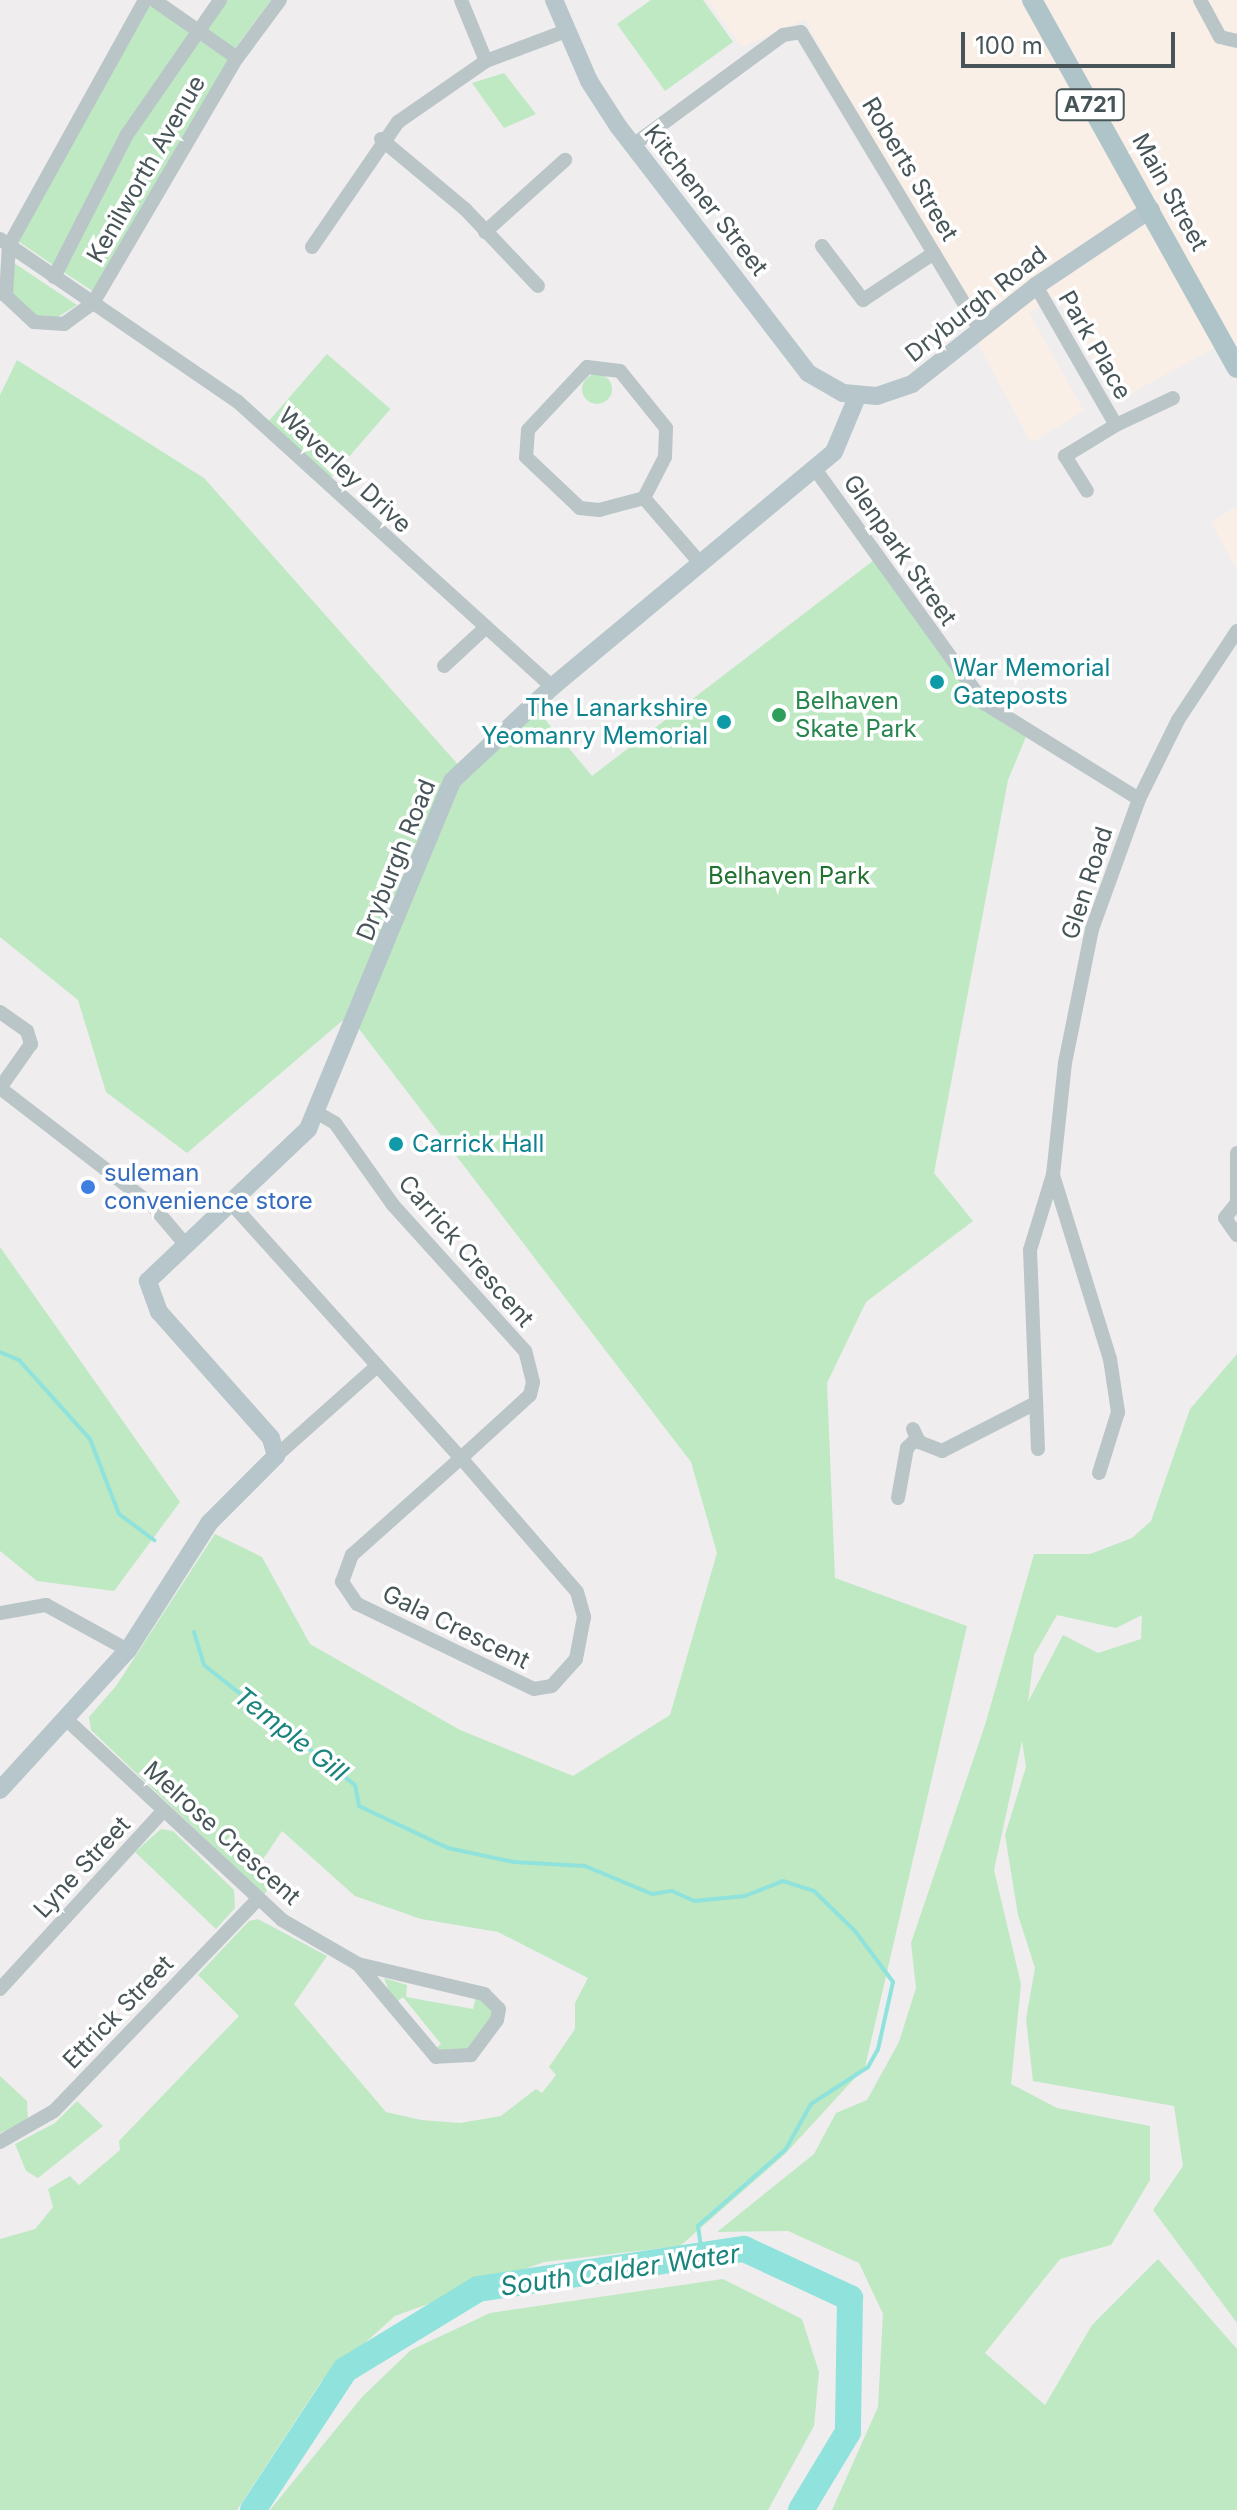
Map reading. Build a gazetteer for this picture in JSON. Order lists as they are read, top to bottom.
{
  "streets": {
    "main road": ["A721", "Main Street"],
    "street": [
      "Kenilworth Avenue",
      "Roberts Street",
      "Kitchener Street",
      "Dryburgh Road",
      "Park Place",
      "Waverley Drive",
      "Glenpark Street",
      "Glen Road",
      "Carrick Crescent",
      "Gala Crescent",
      "Melrose Crescent",
      "Lyne Street",
      "Ettrick Street"
    ]
  },
  "crossings": [
    ["Kenilworth Avenue", "Waverley Drive"],
    ["Roberts Street", "Kitchener Street"],
    ["Roberts Street", "Dryburgh Road"],
    ["Main Street", "Dryburgh Road"],
    ["Kitchener Street", "Dryburgh Road"],
    ["Dryburgh Road", "Park Place"],
    ["Dryburgh Road", "Waverley Drive"],
    ["Dryburgh Road", "Glenpark Street"],
    ["Dryburgh Road", "Carrick Crescent"],
    ["Dryburgh Road", "Gala Crescent"],
    ["Glenpark Street", "Glen Road"],
    ["Carrick Crescent", "Gala Crescent"],
    ["Melrose Crescent", "Lyne Street"],
    ["Melrose Crescent", "Ettrick Street"]
  ],
  "water": ["Temple Gill", "South Calder Water"],
  "parks": ["Belhaven Park"],
  "places": [
    "War Memorial Gateposts",
    "Belhaven Skate Park",
    "The Lanarkshire Yeomanry Memorial",
    "Carrick Hall",
    "suleman convenience store"
  ],
  "scale_bar": "100 m"
}
